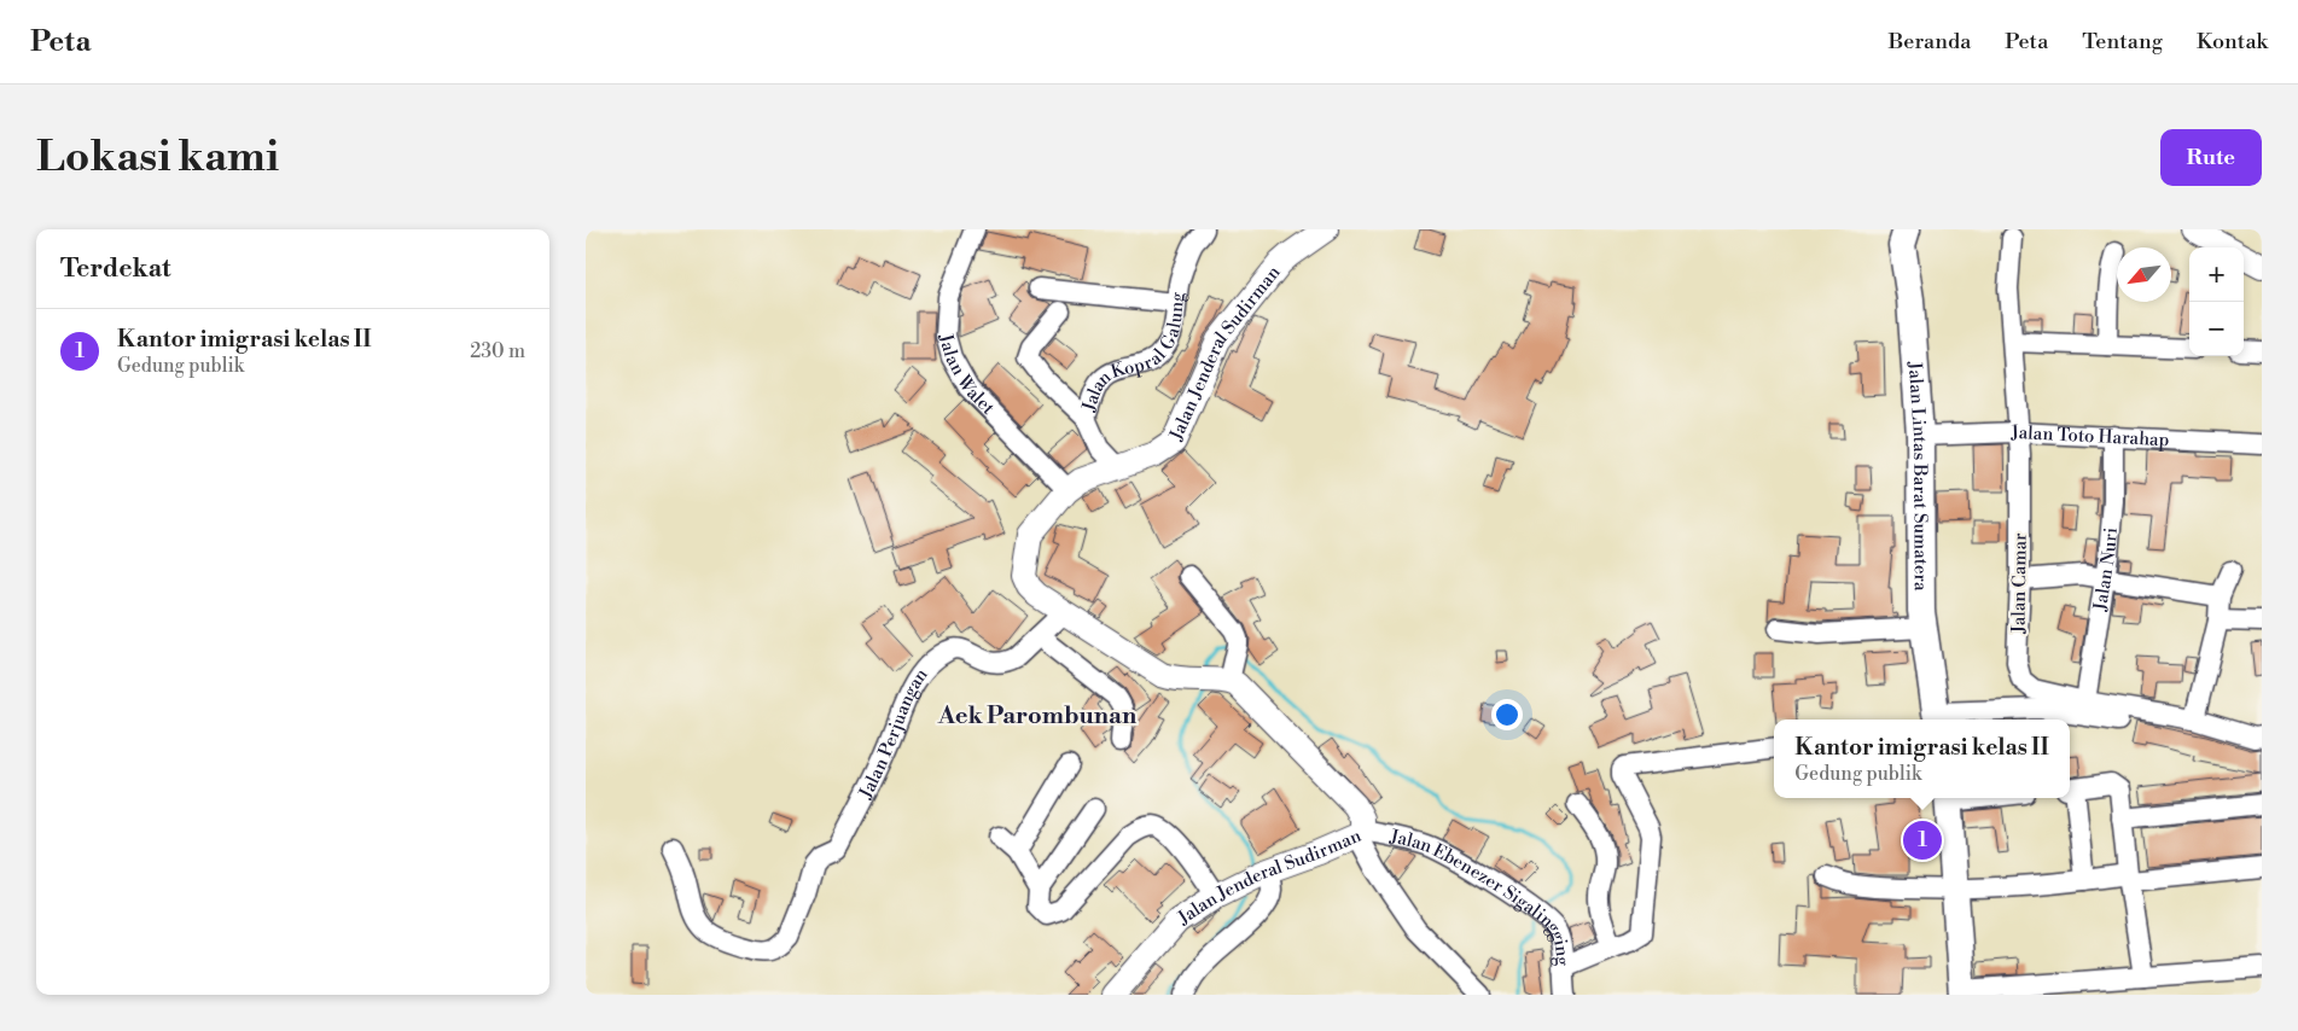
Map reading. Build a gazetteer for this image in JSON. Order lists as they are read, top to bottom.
{
  "streets": {
    "highway": ["Jalan Lintas Barat Sumatera"],
    "main road": ["Jalan Jenderal Sudirman"],
    "street": [
      "Jalan Kopral Galung",
      "Jalan Walet",
      "Jalan Toto Harahap",
      "Jalan Nuri",
      "Jalan Camar",
      "Jalan Perjuangan",
      "Jalan Ebenezer Sigalingging"
    ]
  },
  "crossings": [
    ["Jalan Kopral Galung", "Jalan Jenderal Sudirman"],
    ["Jalan Jenderal Sudirman", "Jalan Walet"],
    ["Jalan Jenderal Sudirman", "Jalan Perjuangan"],
    ["Jalan Jenderal Sudirman", "Jalan Ebenezer Sigalingging"],
    ["Jalan Toto Harahap", "Jalan Lintas Barat Sumatera"],
    ["Jalan Toto Harahap", "Jalan Nuri"],
    ["Jalan Toto Harahap", "Jalan Camar"],
    ["Jalan Nuri", "Jalan Camar"]
  ],
  "districts": ["Aek Parombunan"],
  "north": "bottom left",
  "page": {
    "header": "Peta",
    "nav": [
      "Beranda",
      "Peta",
      "Tentang",
      "Kontak"
    ],
    "buttons": "Rute",
    "title": "Lokasi kami",
    "heading": "Terdekat",
    "map_buttons": ["+", "−"],
    "list": [
      {
        "mark": "1",
        "name": "Kantor imigrasi kelas II",
        "note": "Gedung publik",
        "value": "230 m"
      }
    ],
    "popup": ["Kantor imigrasi kelas II", "Gedung publik"],
    "pins": "1"
  }
}
